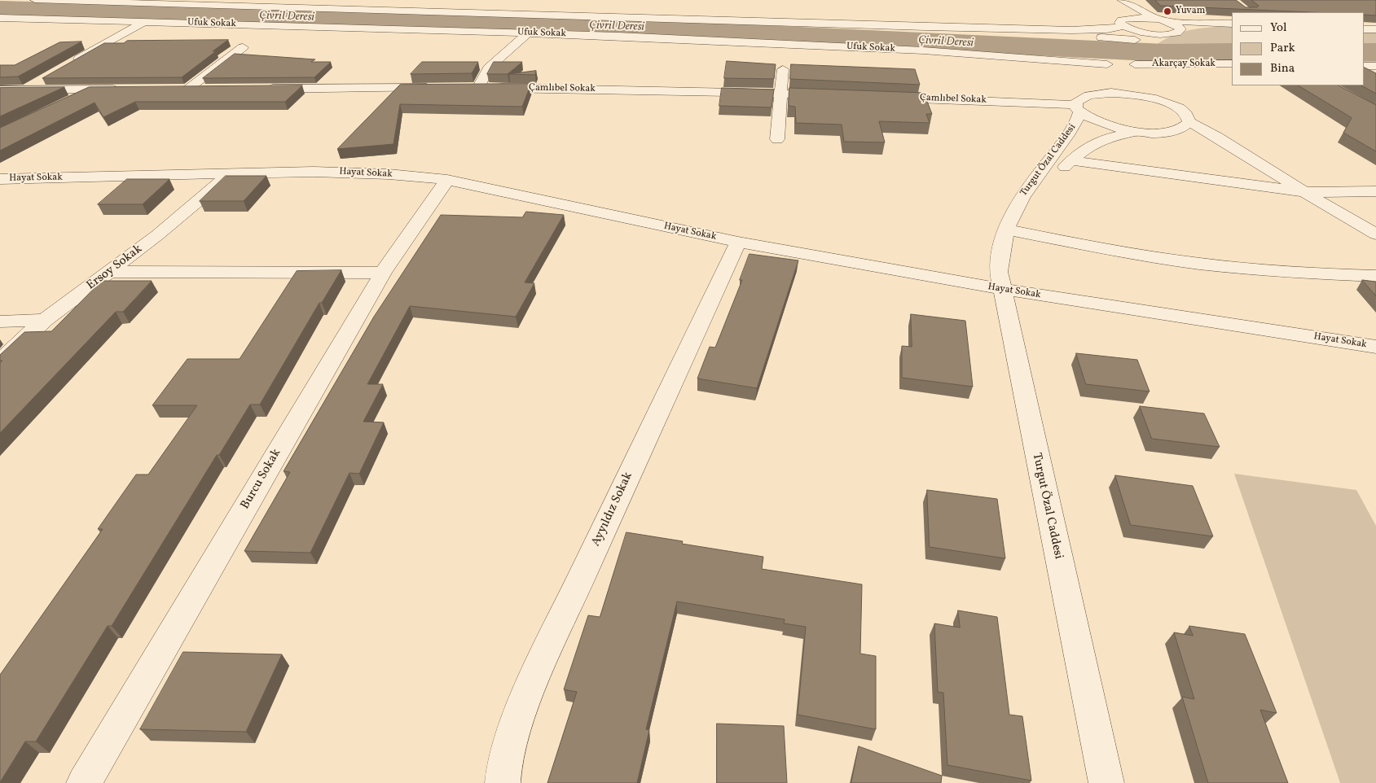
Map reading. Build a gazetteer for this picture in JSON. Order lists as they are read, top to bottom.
{
  "streets": {
    "street": [
      "Ufuk Sokak",
      "Akarçay Sokak",
      "Çamlıbel Sokak",
      "Turgut Özal Caddesi",
      "Hayat Sokak",
      "Ersoy Sokak",
      "Burcu Sokak",
      "Ayyıldız Sokak"
    ]
  },
  "crossings": [
    ["Çamlıbel Sokak", "Turgut Özal Caddesi"],
    ["Turgut Özal Caddesi", "Hayat Sokak"],
    ["Hayat Sokak", "Ersoy Sokak"],
    ["Hayat Sokak", "Burcu Sokak"],
    ["Hayat Sokak", "Ayyıldız Sokak"]
  ],
  "water": ["Çivril Deresi"],
  "places": ["Yuvam"],
  "legend": ["Yol", "Park", "Bina"]
}
